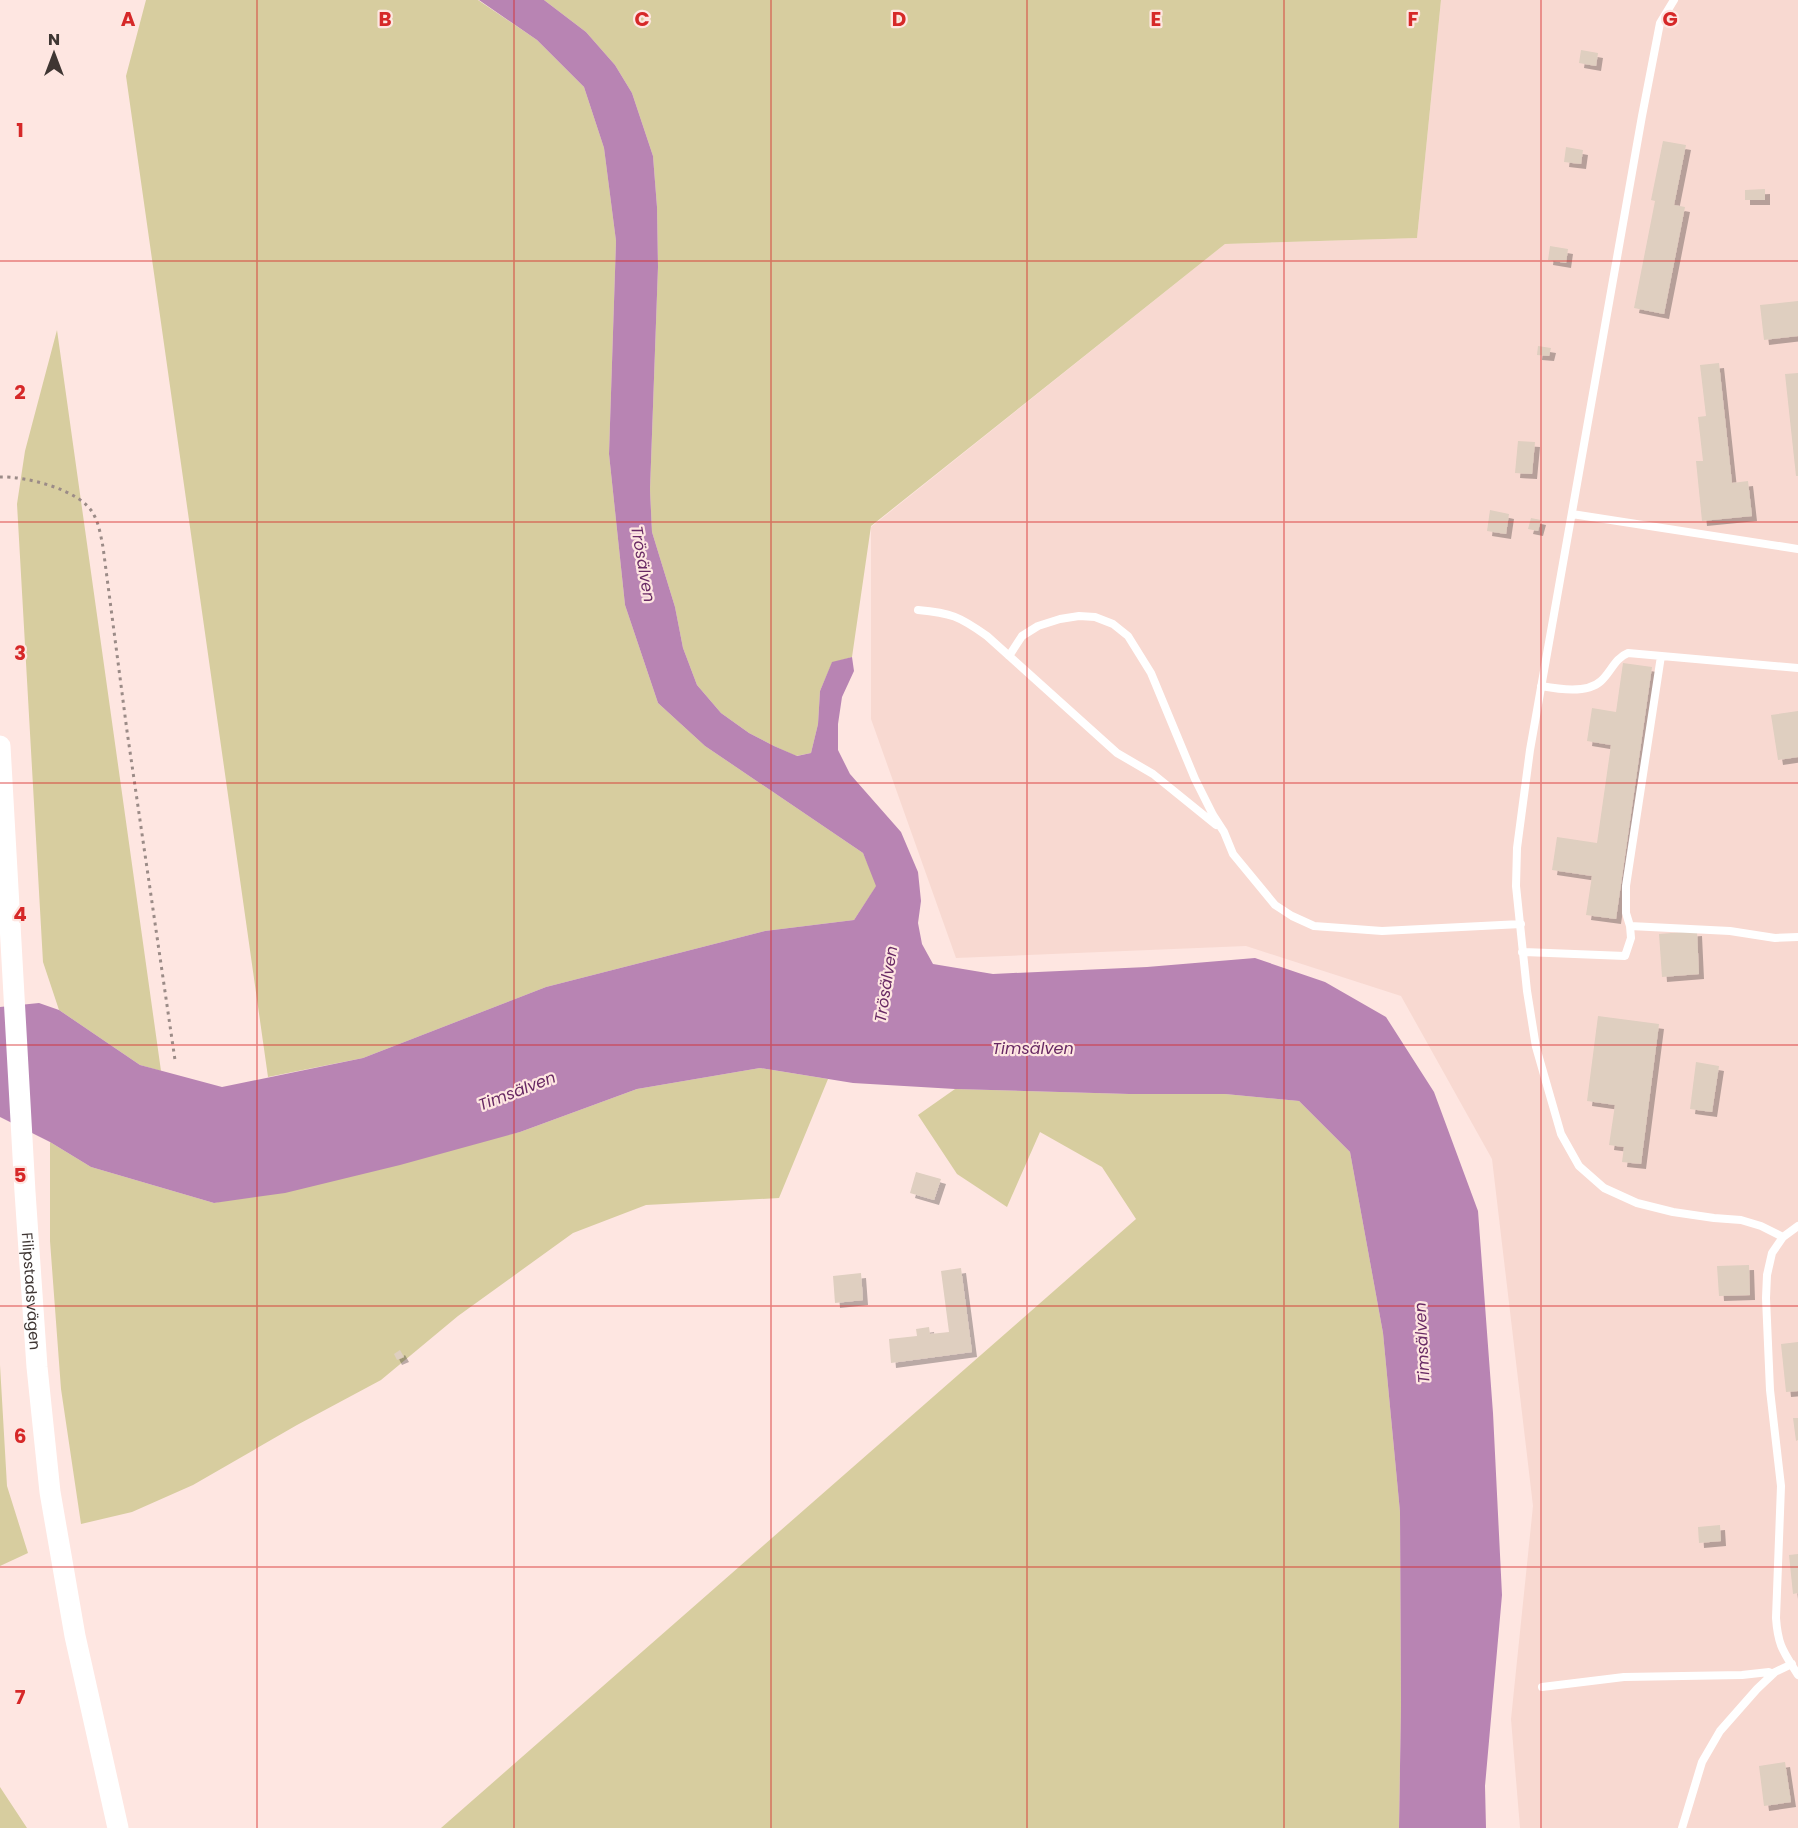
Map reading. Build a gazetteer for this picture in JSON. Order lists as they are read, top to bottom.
{
  "streets": {
    "main road": ["Filipstadsvägen"]
  },
  "water": ["Trösälven", "Timsälven"],
  "north": "top",
  "grid": {
    "columns": [
      "A",
      "B",
      "C",
      "D",
      "E",
      "F",
      "G"
    ],
    "rows": [
      "1",
      "2",
      "3",
      "4",
      "5",
      "6",
      "7"
    ]
  }
}
